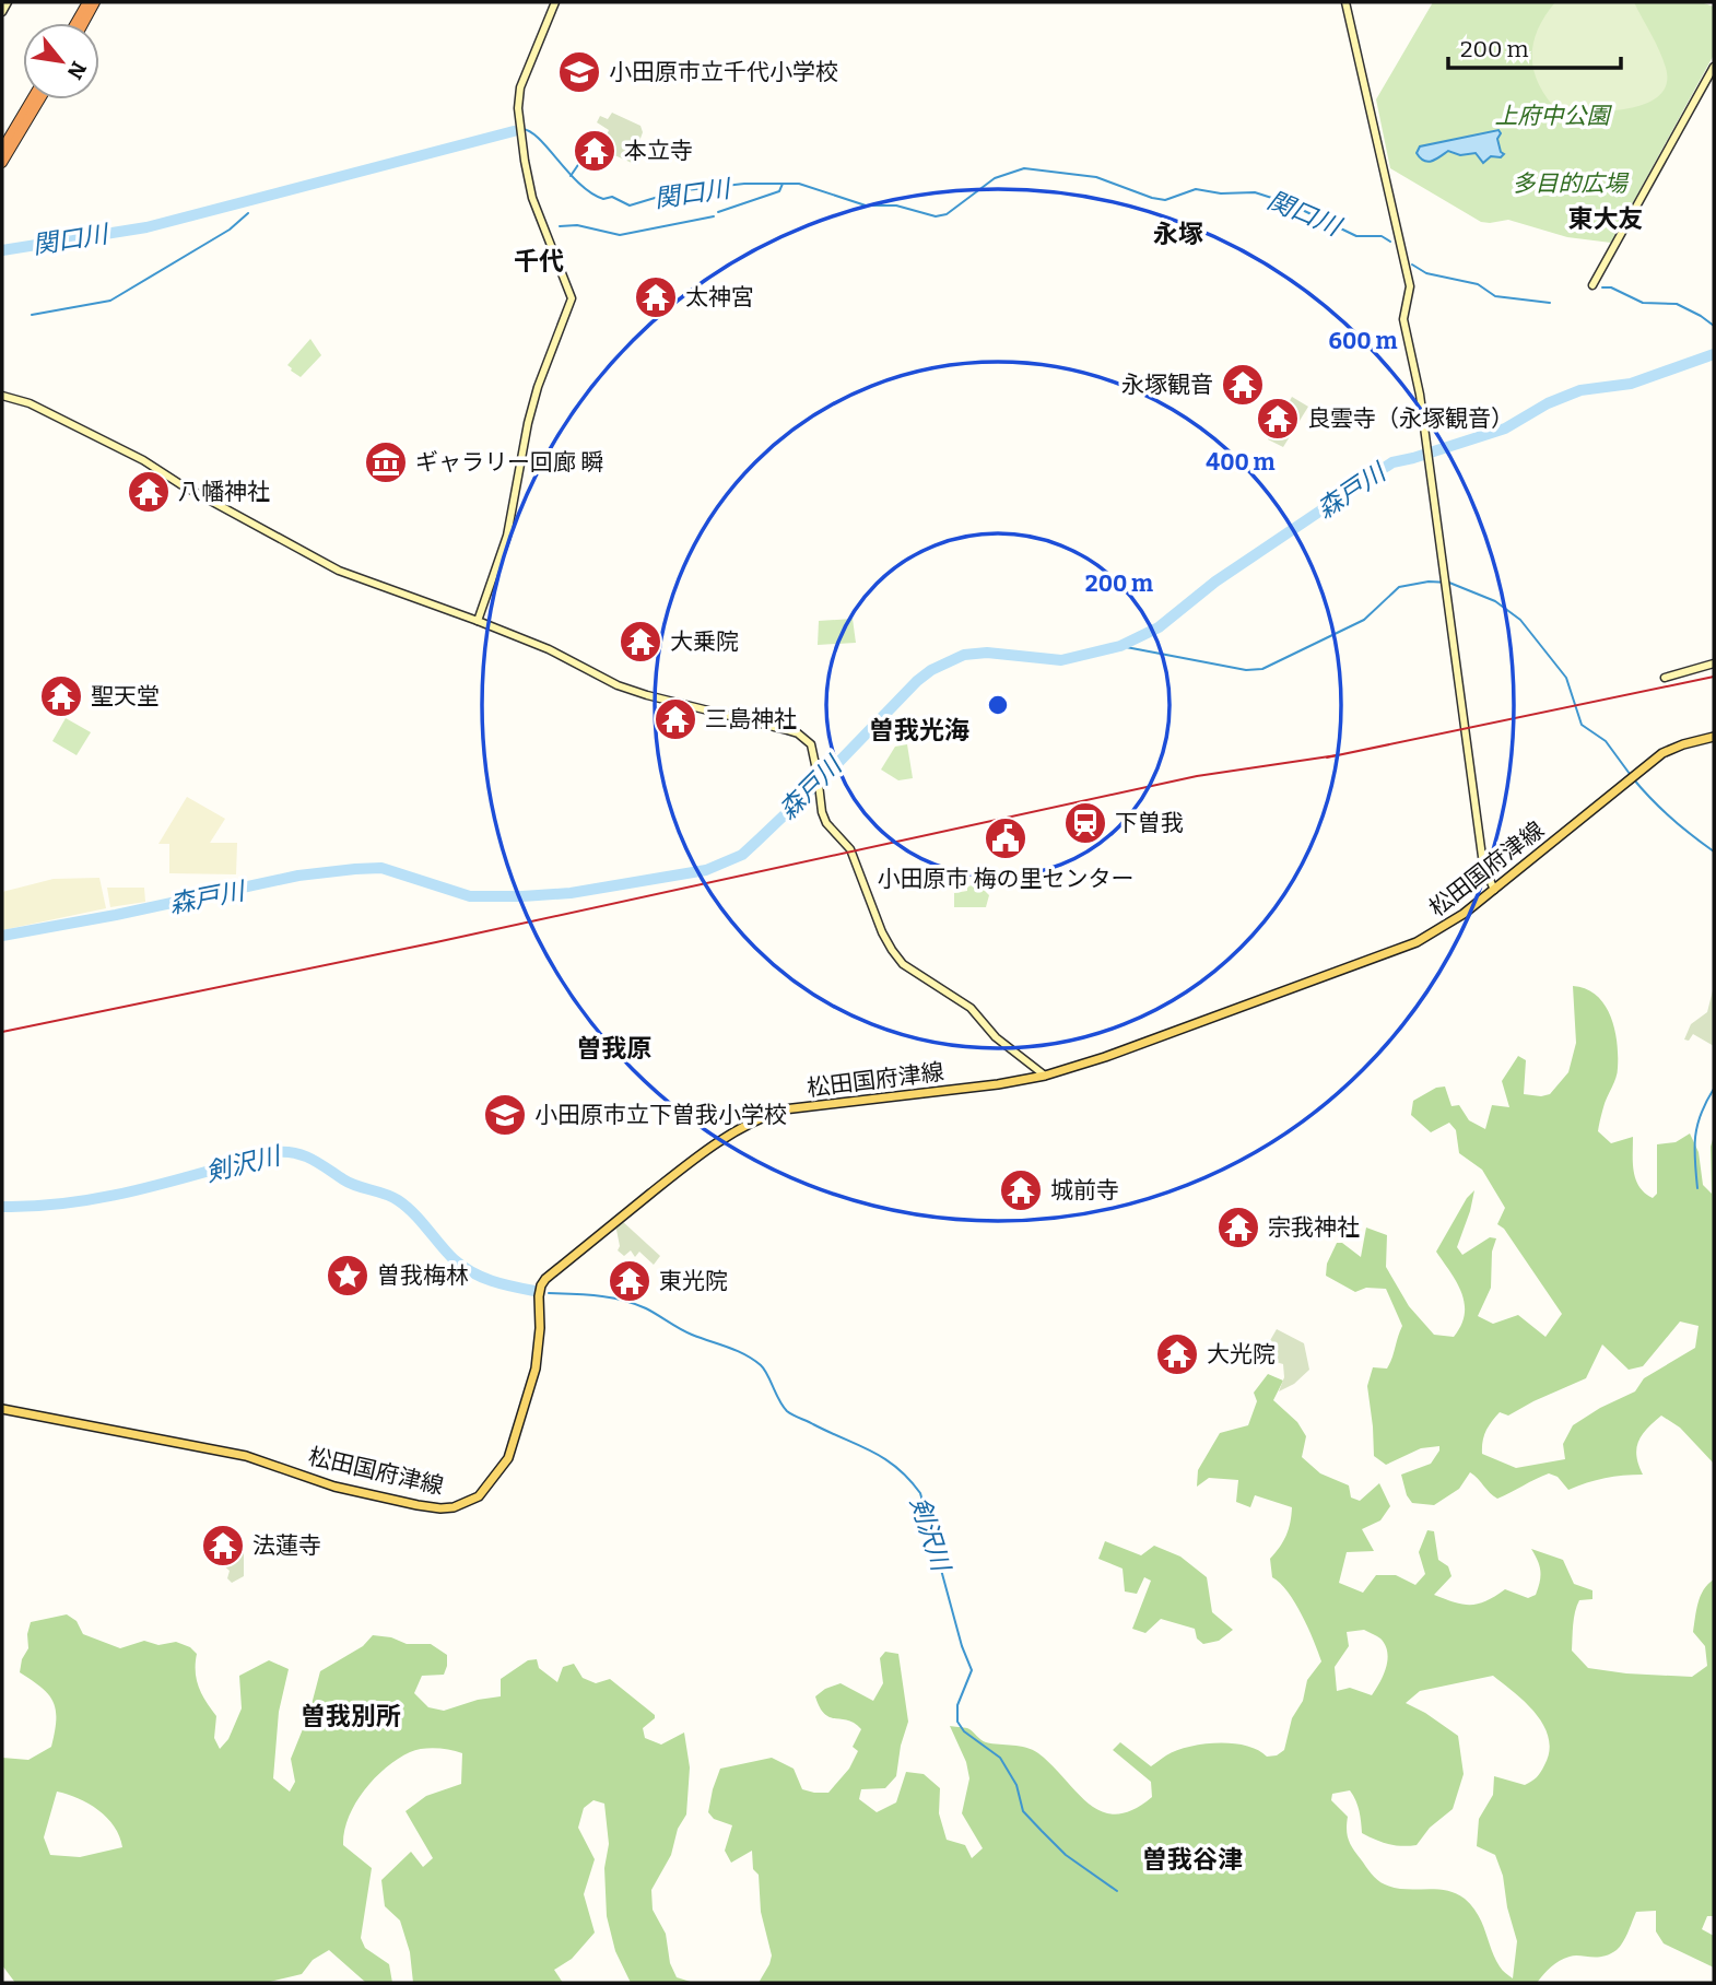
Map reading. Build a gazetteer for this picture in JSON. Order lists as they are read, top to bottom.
{
  "streets": {
    "main road": ["松田国府津線"]
  },
  "districts": [
    "東大友",
    "永塚",
    "千代",
    "曽我光海",
    "曽我原",
    "曽我別所",
    "曽我谷津"
  ],
  "water": ["関口川", "森戸川", "剣沢川"],
  "parks": ["上府中公園", "多目的広場"],
  "places": {
    "school or university": ["小田原市立千代小学校", "小田原市立下曽我小学校"],
    "temple": [
      "本立寺",
      "太神宮",
      "永塚観音",
      "良雲寺（永塚観音）",
      "八幡神社",
      "大乗院",
      "聖天堂",
      "三島神社",
      "城前寺",
      "宗我神社",
      "東光院",
      "大光院",
      "法蓮寺"
    ],
    "museum": ["ギャラリー回廊 瞬"],
    "station": ["下曽我"],
    "public building": ["小田原市 梅の里センター"],
    "place": ["曽我梅林"]
  },
  "scale_bar": "200 m",
  "north": "bottom right",
  "rings": ["600 m", "400 m", "200 m"]
}
